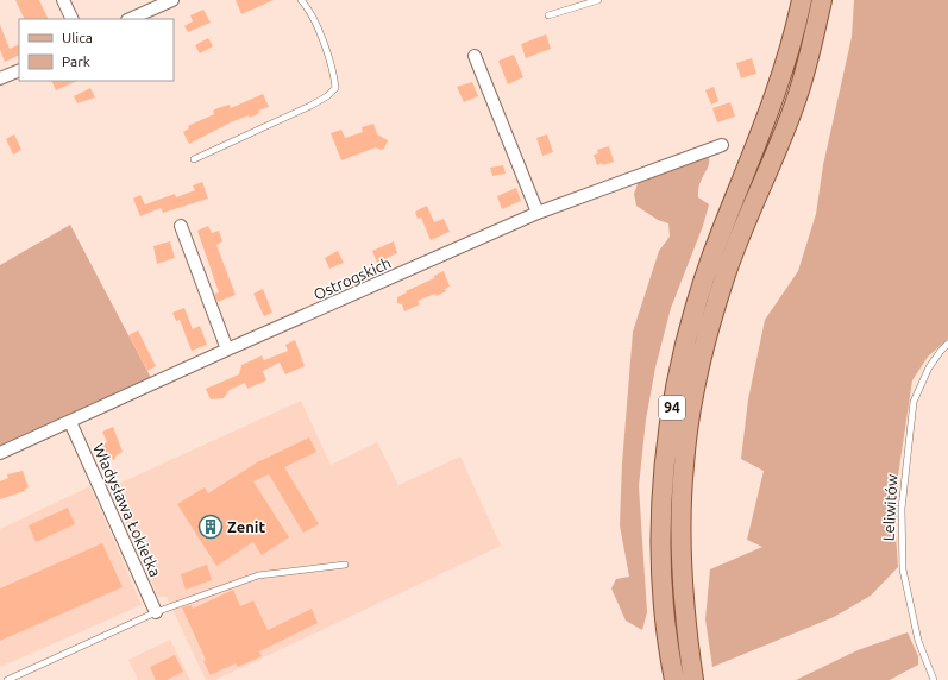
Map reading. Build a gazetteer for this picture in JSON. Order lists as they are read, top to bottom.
{
  "streets": {
    "main road": ["94"],
    "street": ["Ostrogskich", "Władysława Łokietka"],
    "lane": ["Leliwitów"]
  },
  "crossings": [
    ["Ostrogskich", "Władysława Łokietka"]
  ],
  "places": {
    "building": ["Zenit"]
  },
  "legend": ["Ulica", "Park"]
}
